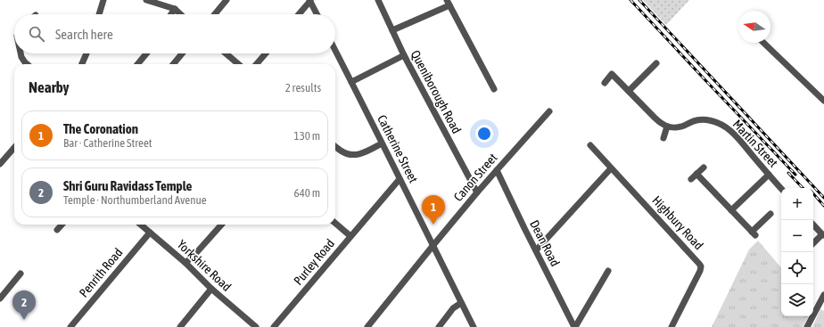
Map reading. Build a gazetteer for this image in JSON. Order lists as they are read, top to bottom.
{
  "streets": {
    "street": [
      "Queniborough Road",
      "Martin Street",
      "Catherine Street",
      "Canon Street",
      "Highbury Road",
      "Dean Road",
      "Purley Road",
      "Yorkshire Road",
      "Penrith Road"
    ]
  },
  "crossings": [
    ["Queniborough Road", "Canon Street"],
    ["Catherine Street", "Canon Street"],
    ["Catherine Street", "Purley Road"],
    ["Canon Street", "Dean Road"],
    ["Yorkshire Road", "Penrith Road"]
  ],
  "north": "left",
  "page": {
    "search": "Search here",
    "heading": ["Nearby", "2 results"],
    "list": [
      {
        "mark": "1",
        "name": "The Coronation",
        "note": "Bar · Catherine Street",
        "value": "130 m"
      },
      {
        "mark": "2",
        "name": "Shri Guru Ravidass Temple",
        "note": "Temple · Northumberland Avenue",
        "value": "640 m"
      }
    ],
    "map_buttons": ["+", "−"],
    "pins": ["1", "2"]
  }
}
